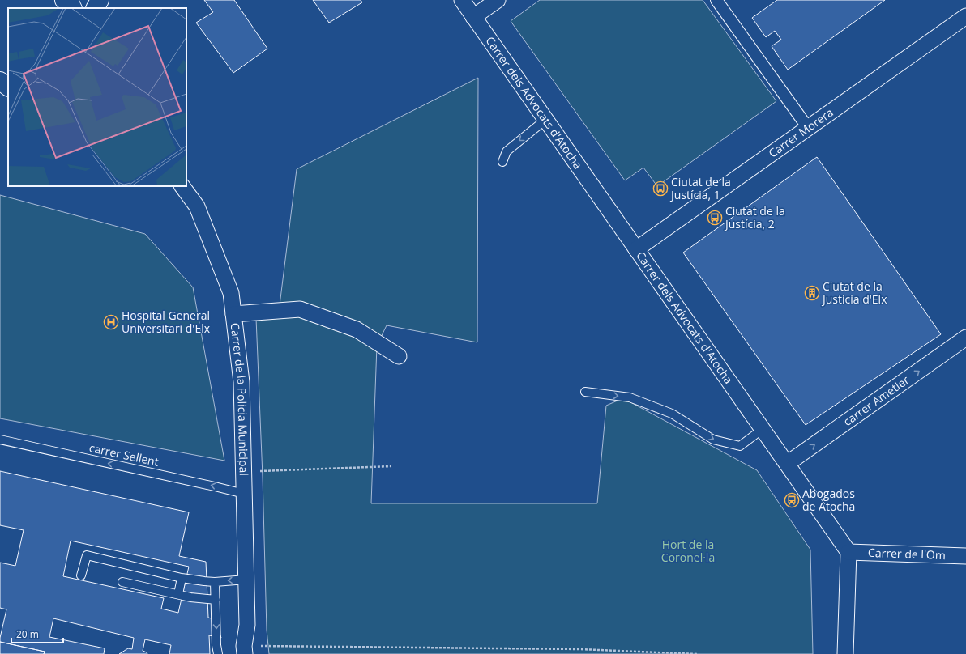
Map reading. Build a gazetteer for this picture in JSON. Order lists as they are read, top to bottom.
{
  "streets": {
    "street": [
      "Carrer dels Advocats d'Atocha",
      "Carrer Morera",
      "Carrer de la Policia Municipal",
      "carrer Ametler",
      "Carrer de l'Om"
    ],
    "lane": ["carrer Sellent"]
  },
  "crossings": [
    ["Carrer dels Advocats d'Atocha", "Carrer Morera"],
    ["Carrer dels Advocats d'Atocha", "carrer Ametler"],
    ["Carrer dels Advocats d'Atocha", "Carrer de l'Om"],
    ["Carrer de la Policia Municipal", "carrer Sellent"]
  ],
  "one_way": ["carrer Ametler", "carrer Sellent"],
  "parks": ["Hort de la Coronel·la"],
  "places": {
    "bus stop": ["Ciutat de la Justícia, 1", "Ciutat de la Justícia, 2", "Abogados de Atocha"],
    "building": ["Ciutat de la Justicia d'Elx"],
    "hospital": ["Hospital General Universitari d'Elx"]
  },
  "scale_bar": "20 m"
}
